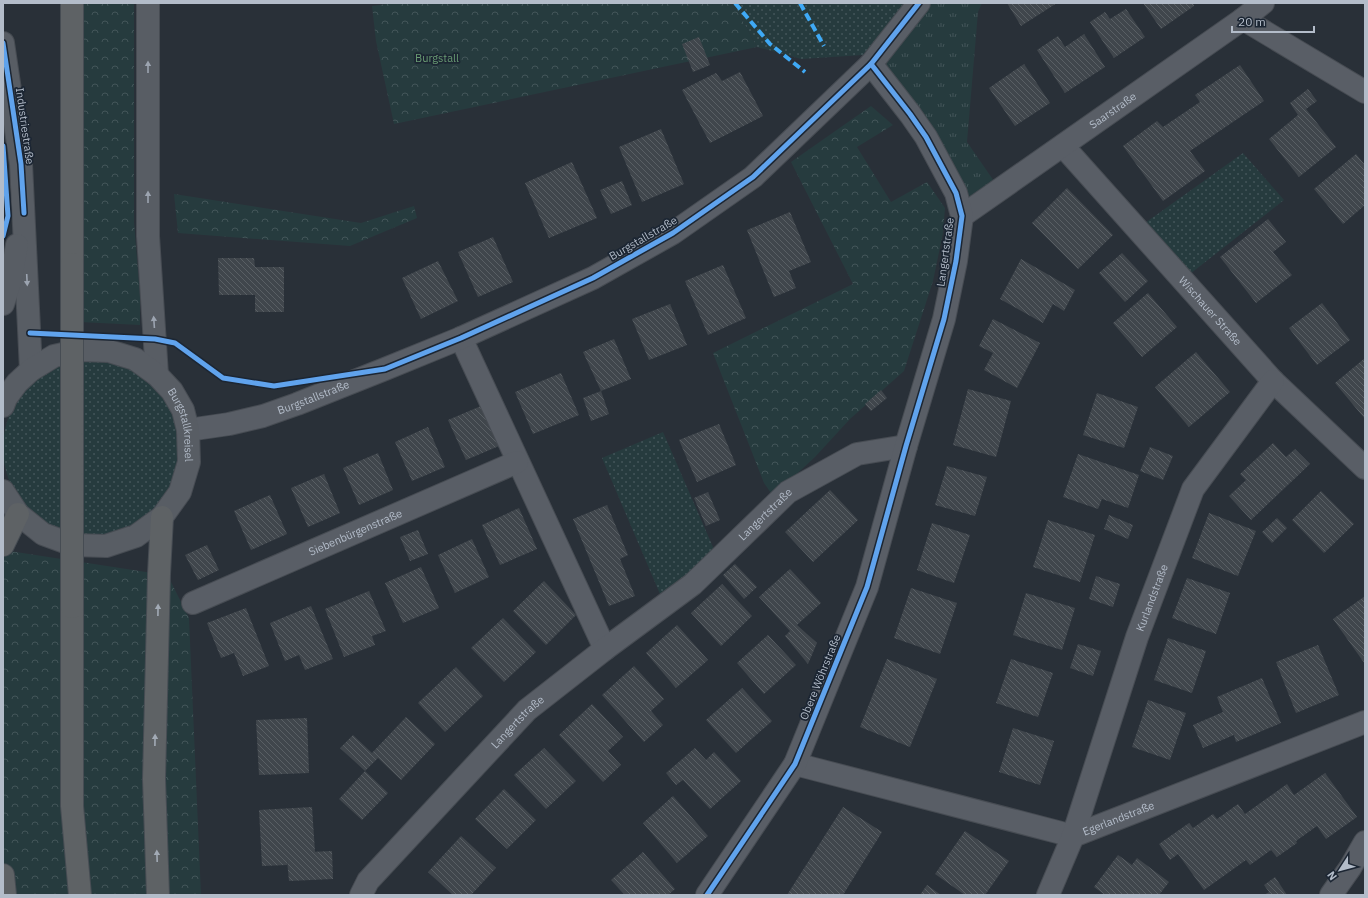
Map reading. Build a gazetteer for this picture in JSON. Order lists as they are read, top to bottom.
{
  "streets": {
    "main road": ["Industriestraße", "Burgstallkreisel"],
    "street": [
      "Saarstraße",
      "Burgstallstraße",
      "Langertstraße",
      "Wischauer Straße",
      "Siebenbürgenstraße",
      "Kurlandstraße",
      "Obere Wöhrstraße",
      "Egerlandstraße"
    ]
  },
  "crossings": [
    ["Saarstraße", "Langertstraße"],
    ["Saarstraße", "Wischauer Straße"],
    ["Industriestraße", "Burgstallkreisel"],
    ["Burgstallstraße", "Langertstraße"],
    ["Burgstallstraße", "Burgstallkreisel"],
    ["Langertstraße", "Obere Wöhrstraße"],
    ["Wischauer Straße", "Kurlandstraße"],
    ["Kurlandstraße", "Egerlandstraße"],
    ["Obere Wöhrstraße", "Egerlandstraße"]
  ],
  "parks": ["Burgstall"],
  "scale_bar": "20 m",
  "north": "bottom left"
}
